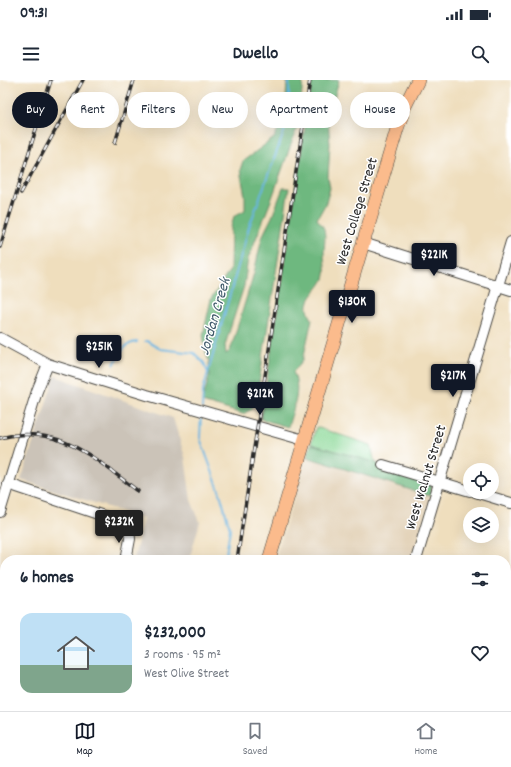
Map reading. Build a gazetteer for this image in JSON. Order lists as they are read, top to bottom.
{
  "streets": {
    "main road": ["West College Street"],
    "street": ["West Walnut Street"]
  },
  "water": ["Jordan Creek"],
  "page": {
    "status": "09:31",
    "header": "Dwello",
    "chip": [
      "Buy",
      "Rent",
      "Filters",
      "New",
      "Apartment",
      "House"
    ],
    "price": [
      "$221K",
      "$130K",
      "$251K",
      "$217K",
      "$212K",
      "$232K"
    ],
    "heading": "6 homes",
    "list": [
      {
        "name": "$232,000",
        "note": "3 rooms · 95 m² · West Olive Street"
      }
    ],
    "tabs": ["Map", "Saved", "Home"]
  }
}
